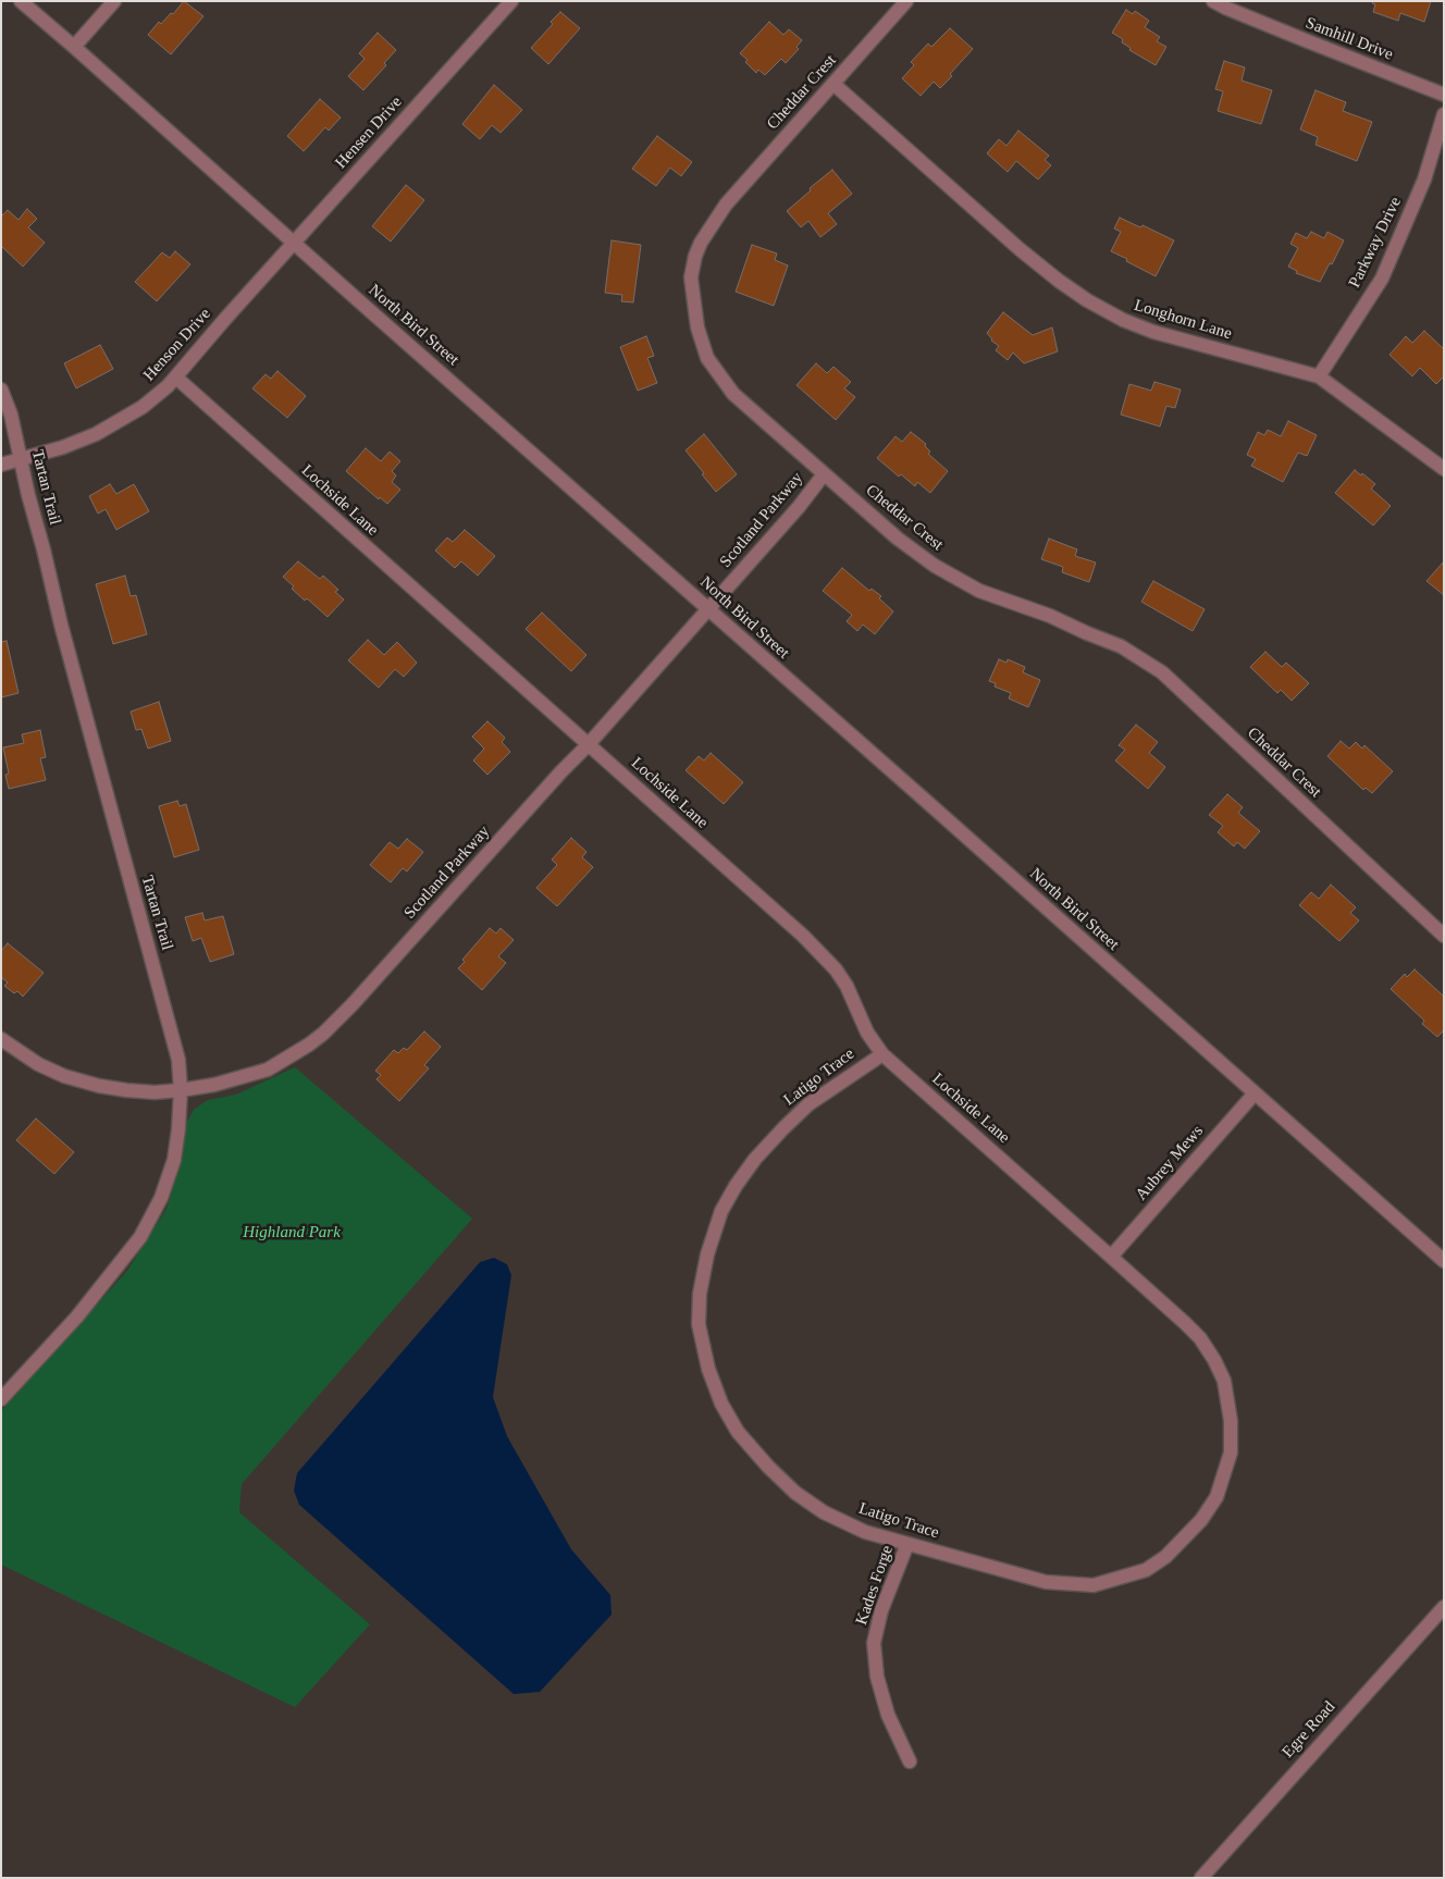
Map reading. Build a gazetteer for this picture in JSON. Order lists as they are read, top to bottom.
{
  "streets": {
    "street": [
      "Samhill Drive",
      "Cheddar Crest",
      "Hensen Drive",
      "Parkway Drive",
      "Longhorn Lane",
      "North Bird Street",
      "Henson Drive",
      "Tartan Trail",
      "Lochside Lane",
      "Scotland Parkway",
      "Latigo Trace",
      "Aubrey Mews",
      "Kades Forge",
      "Egre Road"
    ]
  },
  "crossings": [
    ["Cheddar Crest", "Longhorn Lane"],
    ["Cheddar Crest", "Scotland Parkway"],
    ["Hensen Drive", "North Bird Street"],
    ["Hensen Drive", "Henson Drive"],
    ["Parkway Drive", "Longhorn Lane"],
    ["North Bird Street", "Scotland Parkway"],
    ["North Bird Street", "Aubrey Mews"],
    ["Henson Drive", "Tartan Trail"],
    ["Henson Drive", "Lochside Lane"],
    ["Tartan Trail", "Scotland Parkway"],
    ["Lochside Lane", "Scotland Parkway"],
    ["Lochside Lane", "Latigo Trace"],
    ["Lochside Lane", "Aubrey Mews"],
    ["Latigo Trace", "Aubrey Mews"],
    ["Latigo Trace", "Kades Forge"]
  ],
  "parks": ["Highland Park"]
}
